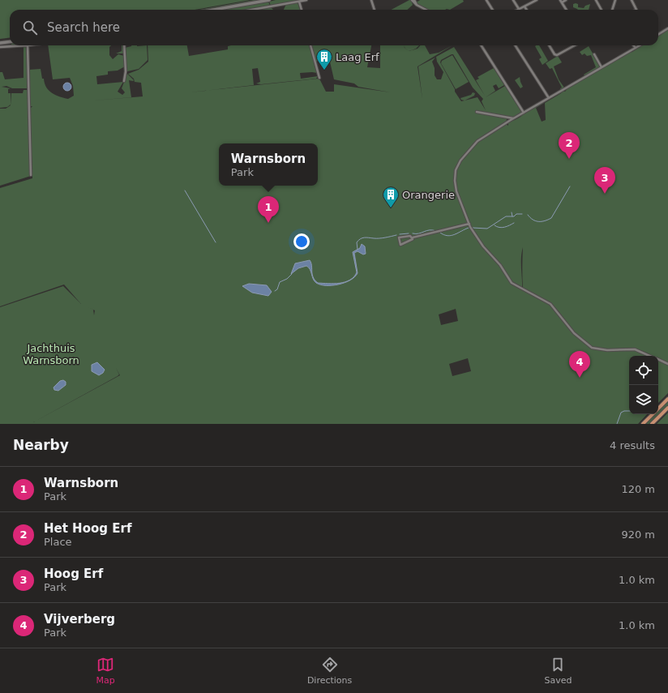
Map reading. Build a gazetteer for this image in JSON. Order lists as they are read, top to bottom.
{
  "parks": ["Jachthuis Warnsborn"],
  "places": {
    "building": ["Laag Erf", "Orangerie"]
  },
  "page": {
    "search": "Search here",
    "pins": [
      "2",
      "3",
      "1",
      "4"
    ],
    "popup": ["Warnsborn", "Park"],
    "heading": ["Nearby", "4 results"],
    "list": [
      {
        "mark": "1",
        "name": "Warnsborn",
        "note": "Park",
        "value": "120 m"
      },
      {
        "mark": "2",
        "name": "Het Hoog Erf",
        "note": "Place",
        "value": "920 m"
      },
      {
        "mark": "3",
        "name": "Hoog Erf",
        "note": "Park",
        "value": "1.0 km"
      },
      {
        "mark": "4",
        "name": "Vijverberg",
        "note": "Park",
        "value": "1.0 km"
      }
    ],
    "nav": ["Map", "Directions", "Saved"]
  }
}
